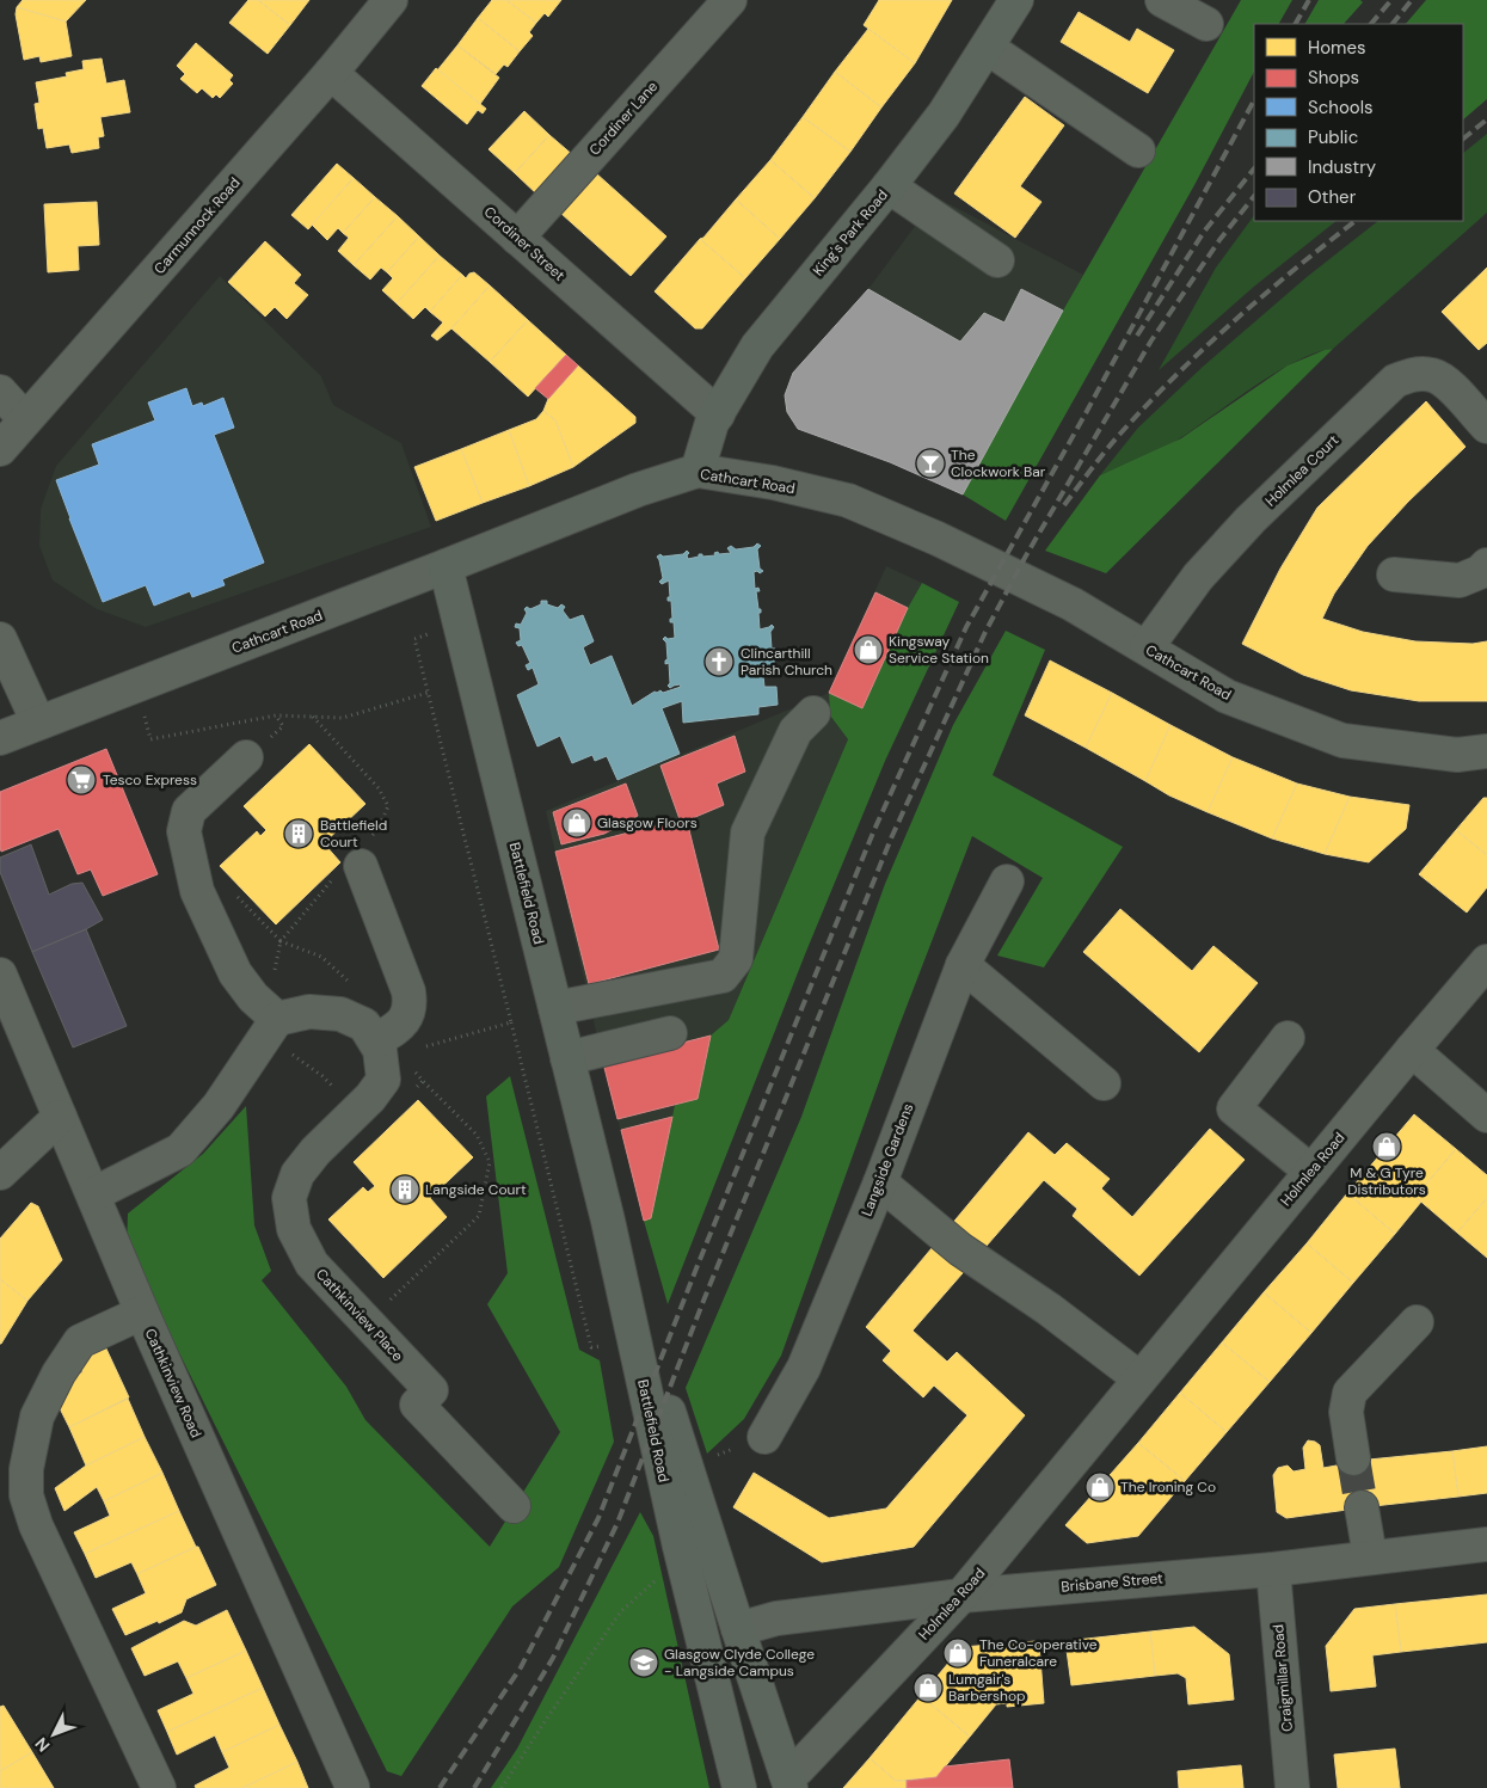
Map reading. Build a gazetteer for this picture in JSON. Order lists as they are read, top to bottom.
{
  "streets": {
    "main road": ["King's Park Road", "Cathcart Road", "Battlefield Road"],
    "street": [
      "Cordiner Lane",
      "Carmunnock Road",
      "Cordiner Street",
      "Holmlea Court",
      "Langside Gardens",
      "Holmlea Road",
      "Cathkinview Place",
      "Cathkinview Road",
      "Brisbane Street",
      "Craigmillar Road"
    ]
  },
  "crossings": [
    ["Cordiner Lane", "Cordiner Street"],
    ["Carmunnock Road", "Cordiner Street"],
    ["King's Park Road", "Cordiner Street"],
    ["King's Park Road", "Cathcart Road"],
    ["Holmlea Court", "Cathcart Road"],
    ["Cathcart Road", "Battlefield Road"],
    ["Battlefield Road", "Holmlea Road"],
    ["Battlefield Road", "Brisbane Street"],
    ["Holmlea Road", "Brisbane Street"],
    ["Brisbane Street", "Craigmillar Road"]
  ],
  "places": {
    "bar": ["The Clockwork Bar"],
    "shop": [
      "Kingsway Service Station",
      "Glasgow Floors",
      "M & G Tyre Distributors",
      "The Ironing Co",
      "The Co-operative Funeralcare",
      "Lumgair's Barbershop"
    ],
    "church": ["Clincarthill Parish Church"],
    "supermarket": ["Tesco Express"],
    "building": ["Battlefield Court", "Langside Court"],
    "school or university": ["Glasgow Clyde College - Langside Campus"]
  },
  "legend": [
    "Homes",
    "Shops",
    "Schools",
    "Public",
    "Industry",
    "Other"
  ],
  "north": "bottom left"
}
